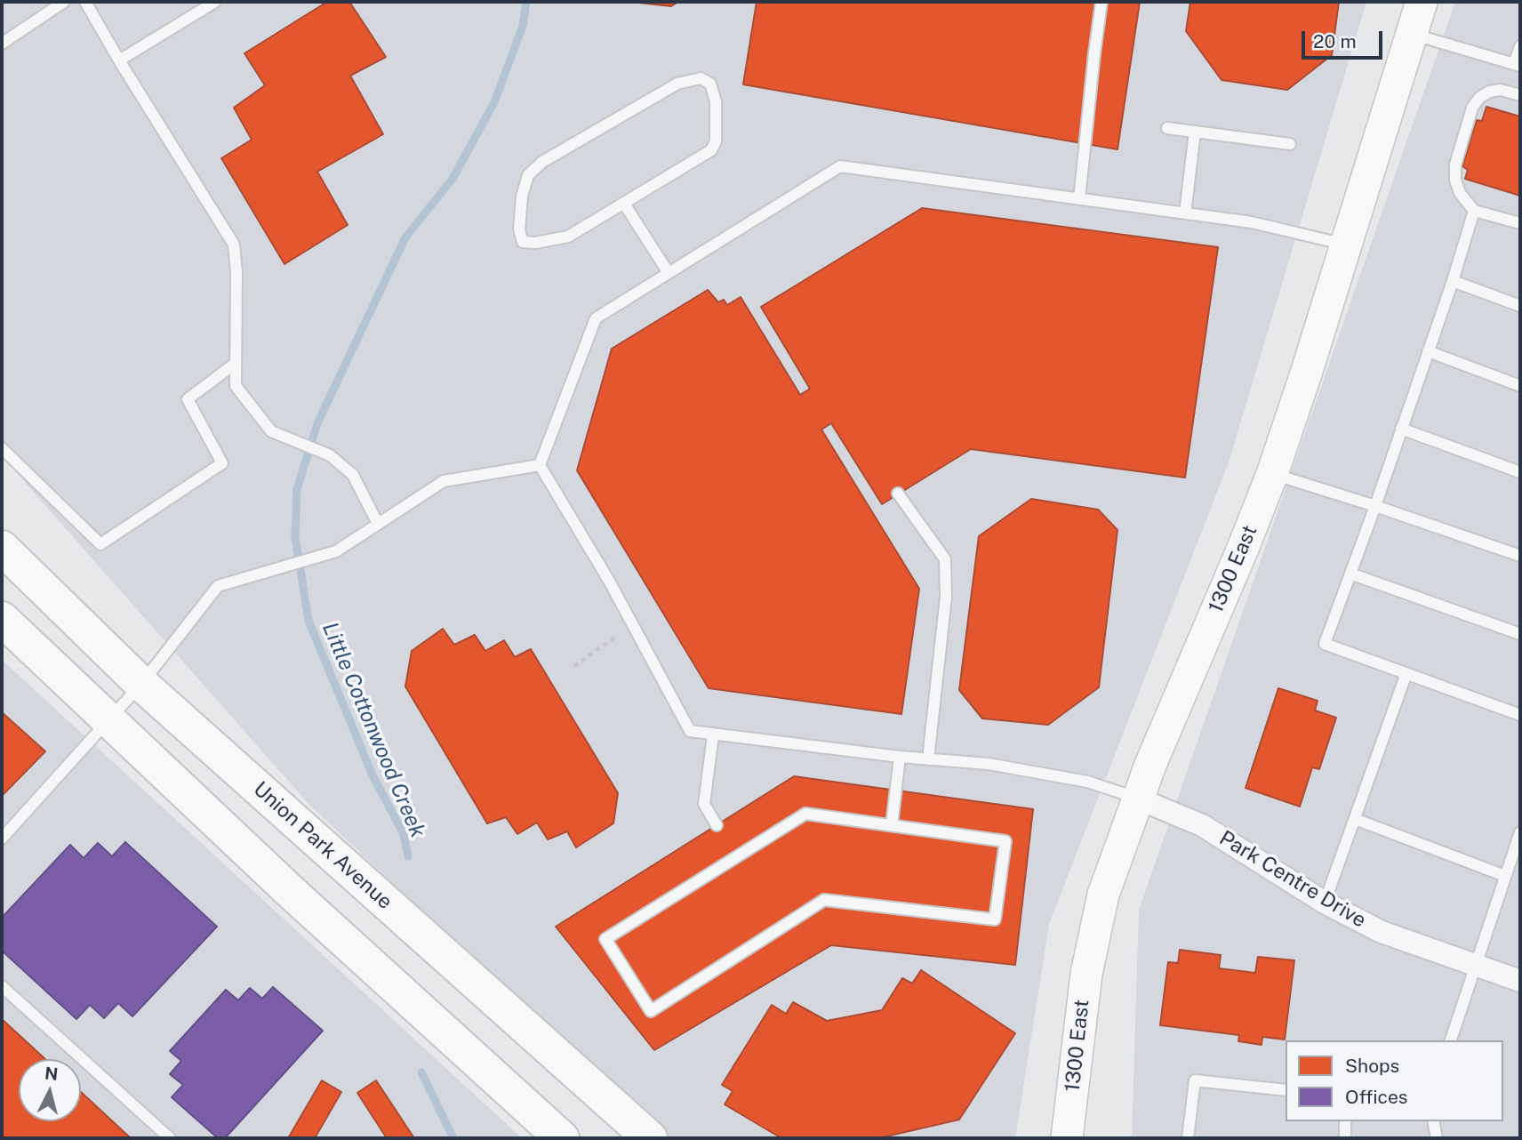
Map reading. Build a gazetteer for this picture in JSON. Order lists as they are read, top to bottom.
{
  "streets": {
    "main road": ["1300 East", "Union Park Avenue"],
    "street": ["Park Centre Drive"]
  },
  "crossings": [
    ["1300 East", "Park Centre Drive"]
  ],
  "water": ["Little Cottonwood Creek"],
  "legend": ["Shops", "Offices"],
  "scale_bar": "20 m",
  "north": "top"
}
